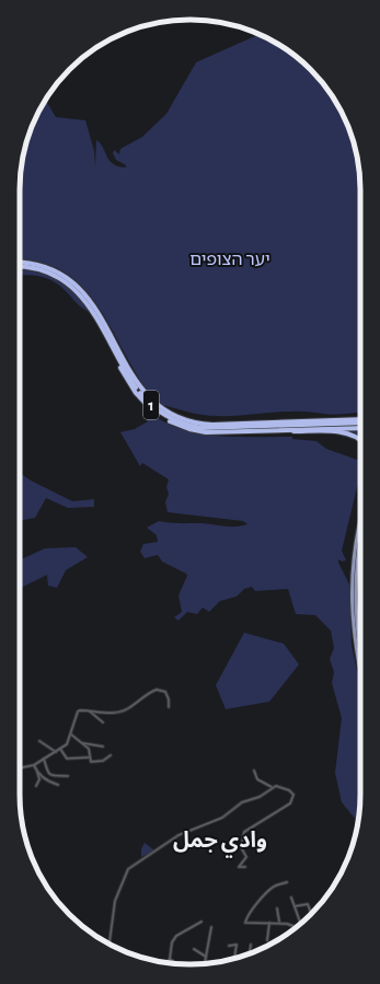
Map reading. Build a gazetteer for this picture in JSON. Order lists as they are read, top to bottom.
{
  "streets": {
    "highway": ["1"]
  },
  "districts": ["وادي جمل"],
  "parks": ["יער הצופים"]
}
